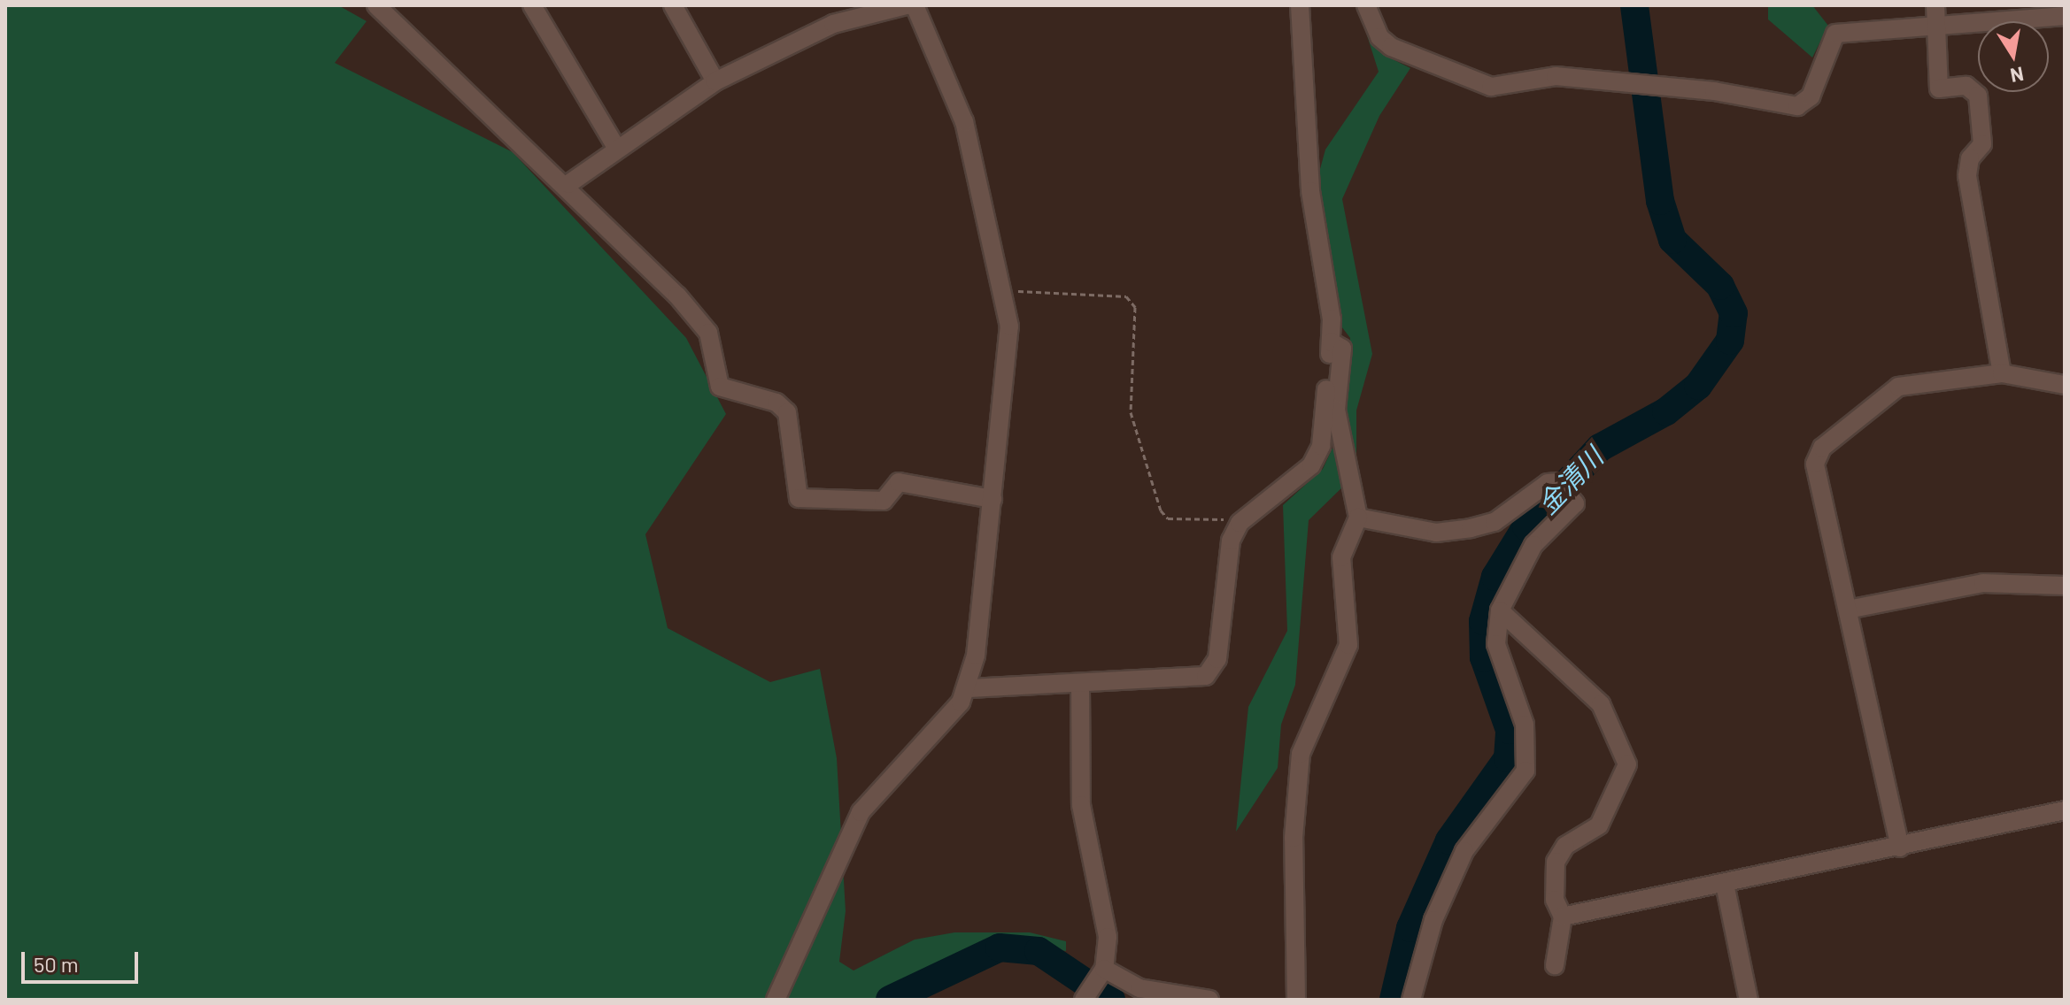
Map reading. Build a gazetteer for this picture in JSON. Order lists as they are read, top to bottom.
{
  "water": ["金清川"],
  "scale_bar": "50 m",
  "north": "bottom"
}
